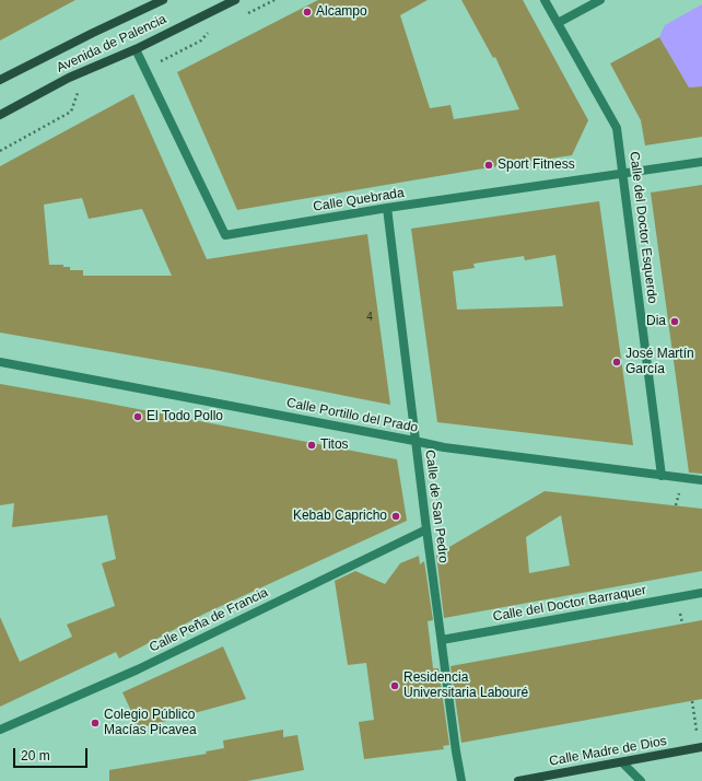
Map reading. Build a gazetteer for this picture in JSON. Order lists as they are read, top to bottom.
{
  "streets": {
    "main road": ["Avenida de Palencia", "Calle Madre de Dios"],
    "street": [
      "Calle Quebrada",
      "Calle del Doctor Esquerdo",
      "Calle Portillo del Prado",
      "Calle de San Pedro",
      "Calle del Doctor Barraquer",
      "Calle Peña de Francia"
    ]
  },
  "crossings": [
    ["Avenida de Palencia", "Calle Quebrada"],
    ["Calle Quebrada", "Calle del Doctor Esquerdo"],
    ["Calle Quebrada", "Calle de San Pedro"],
    ["Calle del Doctor Esquerdo", "Calle Portillo del Prado"],
    ["Calle Portillo del Prado", "Calle de San Pedro"],
    ["Calle de San Pedro", "Calle del Doctor Barraquer"],
    ["Calle de San Pedro", "Calle Peña de Francia"]
  ],
  "places": [
    "Alcampo",
    "Sport Fitness",
    "Dia",
    "José Martín García",
    "El Todo Pollo",
    "Titos",
    "Kebab Capricho",
    "Residencia Universitaria Labouré",
    "Colegio Público Macías Picavea"
  ],
  "house_numbers": ["4"],
  "scale_bar": "20 m"
}
